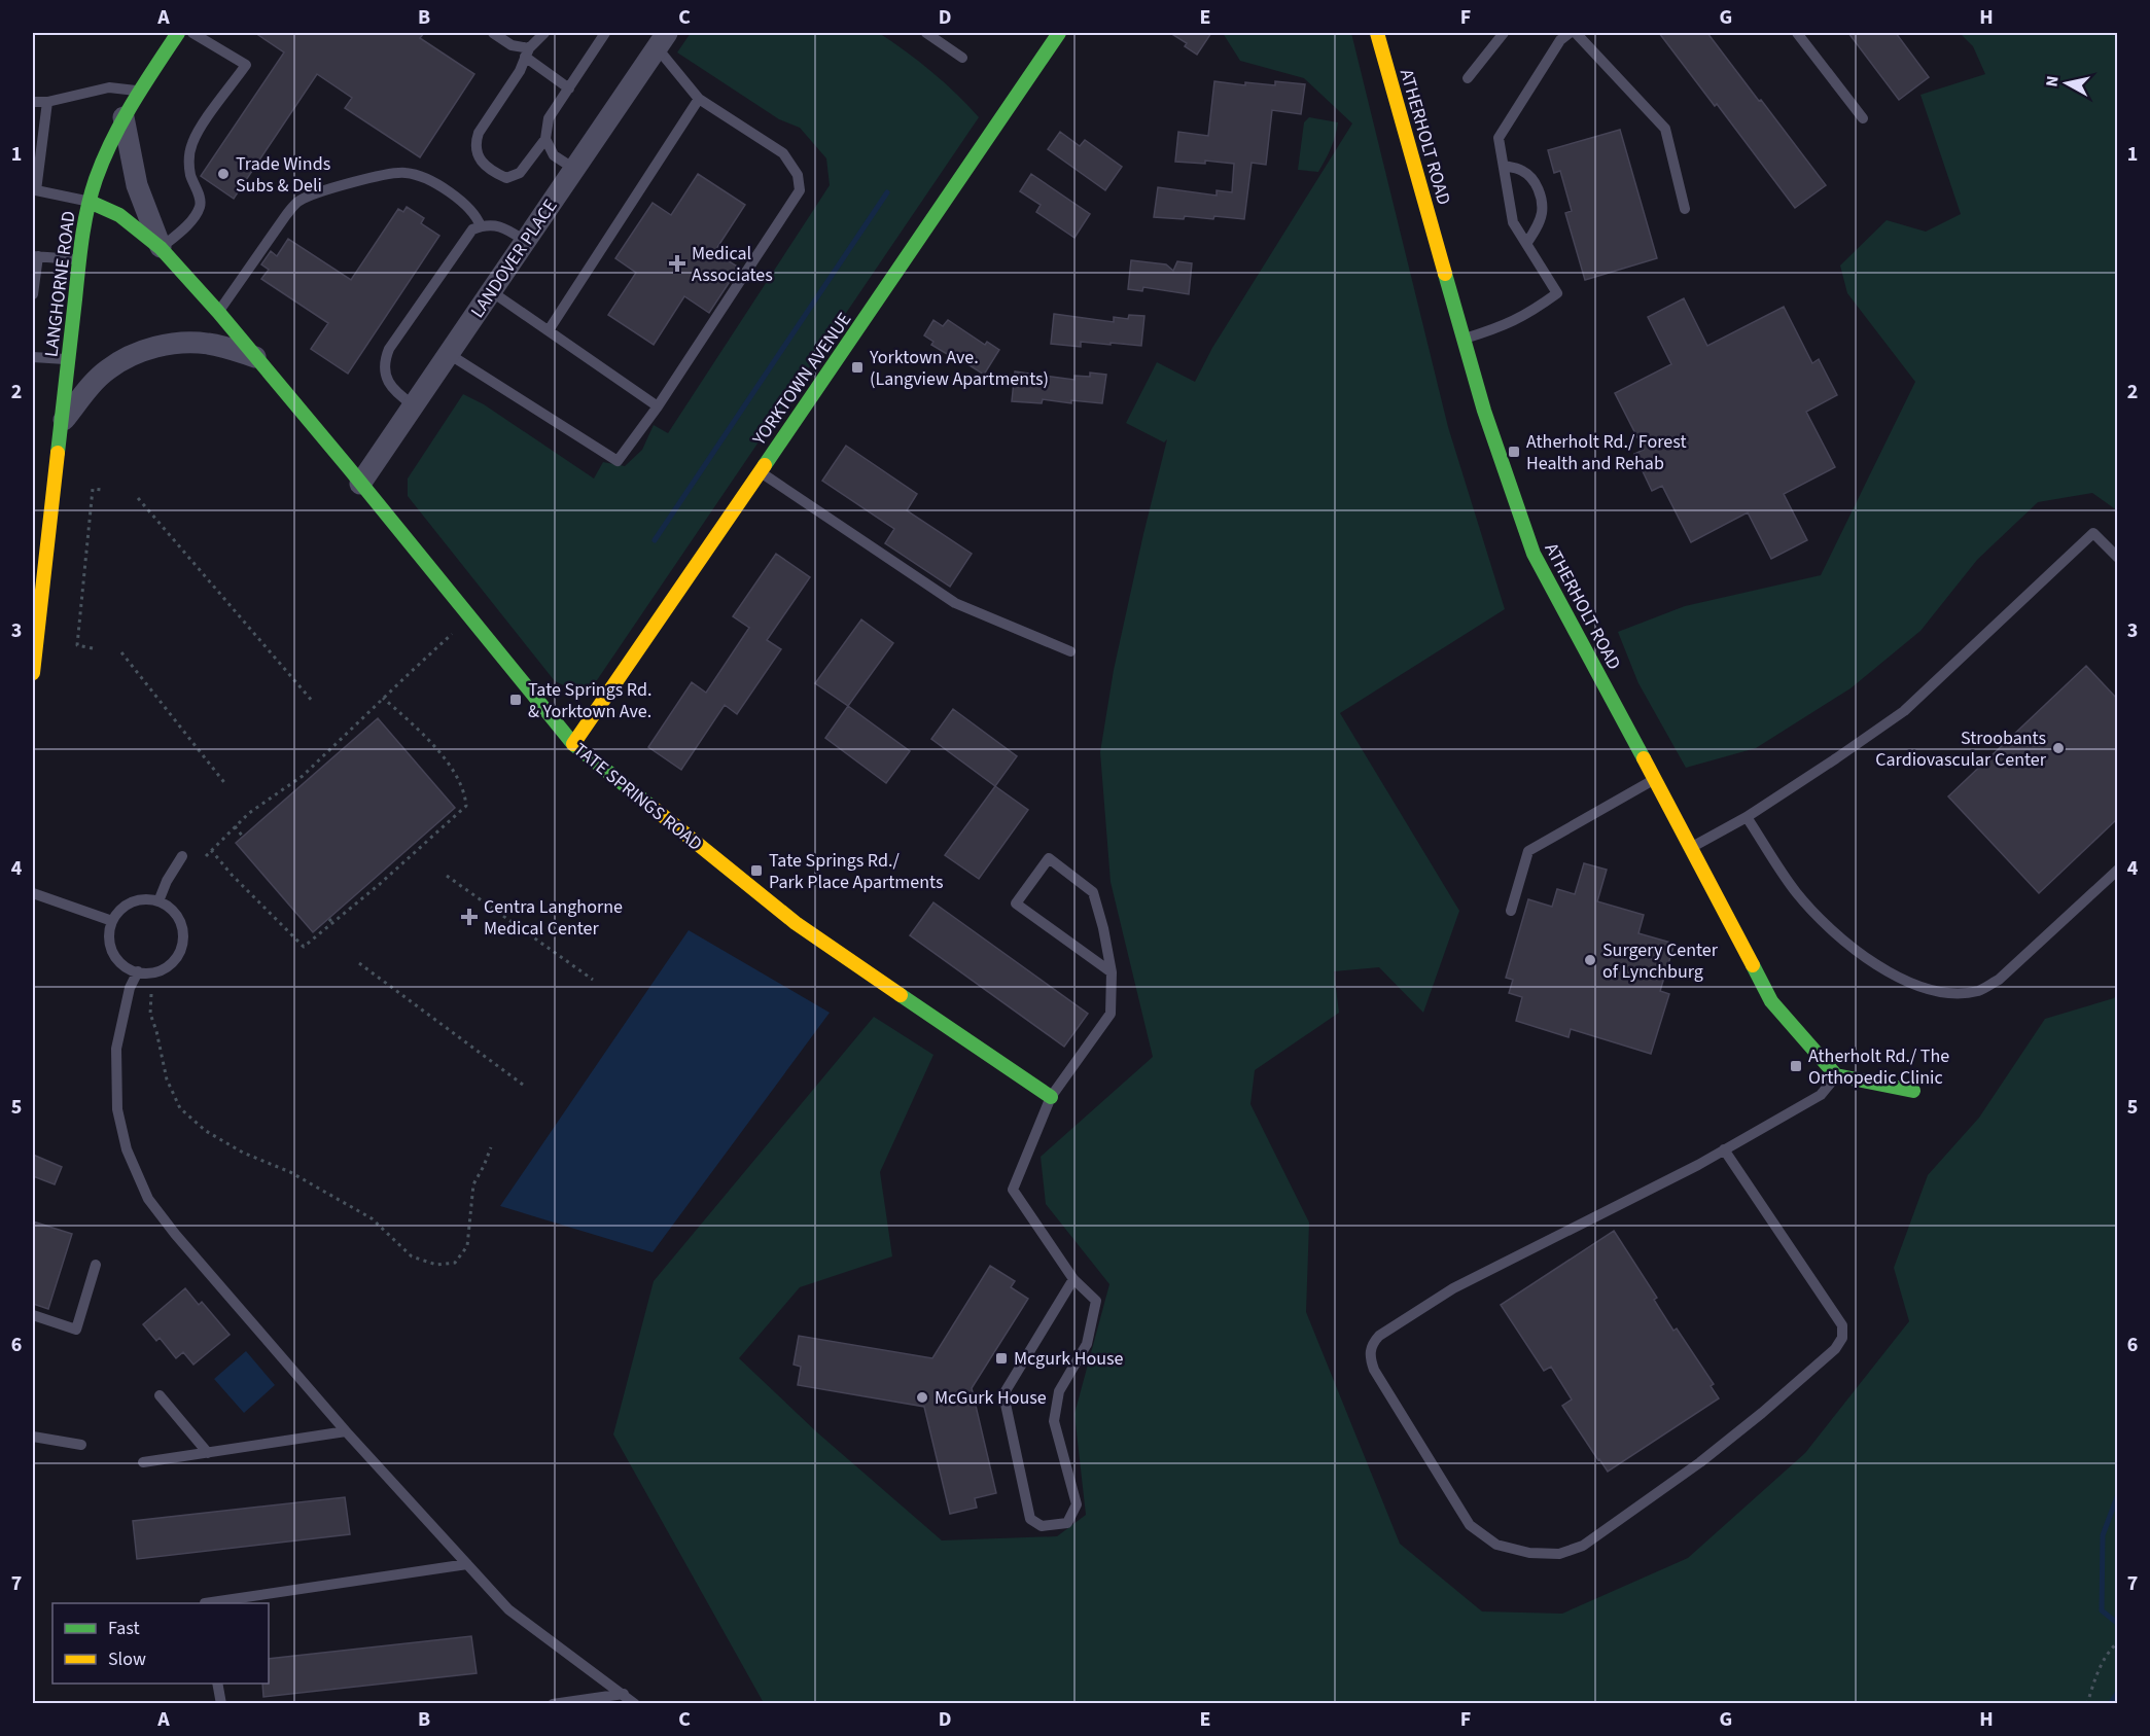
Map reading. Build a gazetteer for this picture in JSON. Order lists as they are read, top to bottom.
{
  "streets": {
    "street": [
      "ATHERHOLT ROAD",
      "LANDOVER PLACE",
      "LANGHORNE ROAD",
      "YORKTOWN AVENUE",
      "TATE SPRINGS ROAD"
    ]
  },
  "crossings": [
    ["LANDOVER PLACE", "TATE SPRINGS ROAD"],
    ["LANGHORNE ROAD", "TATE SPRINGS ROAD"],
    ["YORKTOWN AVENUE", "TATE SPRINGS ROAD"]
  ],
  "places": {
    "other": [
      "Trade Winds Subs & Deli",
      "Stroobants Cardiovascular Center",
      "Surgery Center of Lynchburg",
      "McGurk House"
    ],
    "health": ["Medical Associates", "Centra Langhorne Medical Center"],
    "transit": [
      "Yorktown Ave. (Langview Apartments)",
      "Atherholt Rd./ Forest Health and Rehab",
      "Tate Springs Rd. & Yorktown Ave.",
      "Tate Springs Rd./ Park Place Apartments",
      "Atherholt Rd./ The Orthopedic Clinic",
      "Mcgurk House"
    ]
  },
  "legend": ["Fast", "Slow"],
  "north": "left",
  "grid": {
    "columns": [
      "A",
      "B",
      "C",
      "D",
      "E",
      "F",
      "G",
      "H"
    ],
    "rows": [
      "1",
      "2",
      "3",
      "4",
      "5",
      "6",
      "7"
    ]
  }
}
